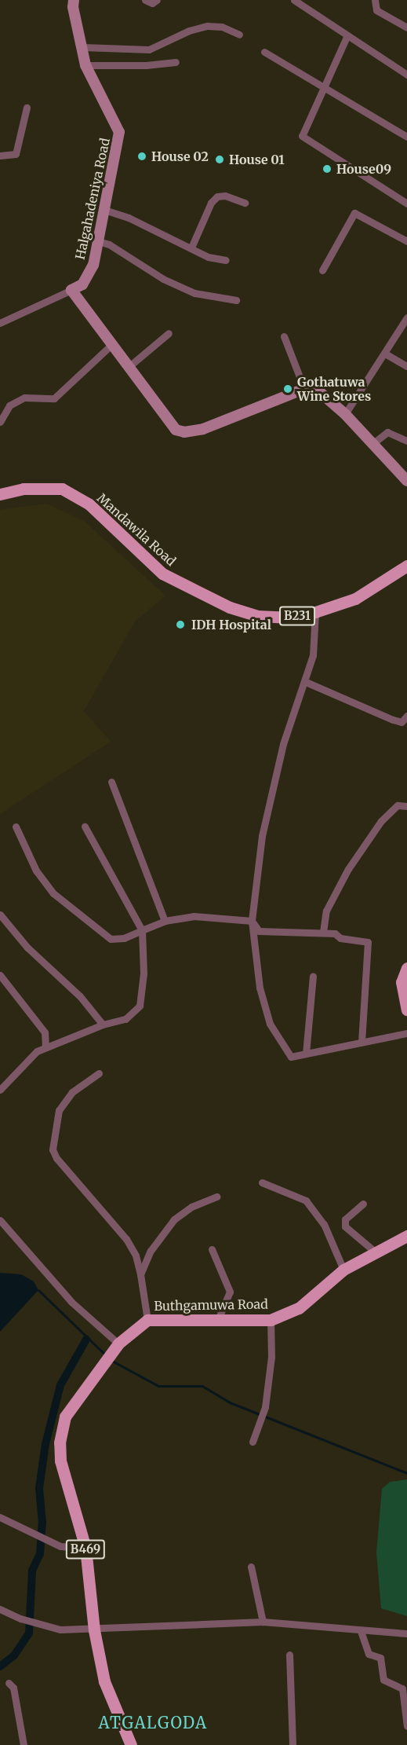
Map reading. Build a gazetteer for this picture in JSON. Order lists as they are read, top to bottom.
{
  "streets": {
    "main road": [
      "Mandawila Road",
      "B231",
      "Buthgamuwa Road",
      "B469"
    ],
    "street": ["Halgahadeniya Road"]
  },
  "districts": ["ATGALGODA"],
  "places": [
    "House 02",
    "House 01",
    "House09",
    "Gothatuwa Wine Stores",
    "IDH Hospital"
  ]
}
